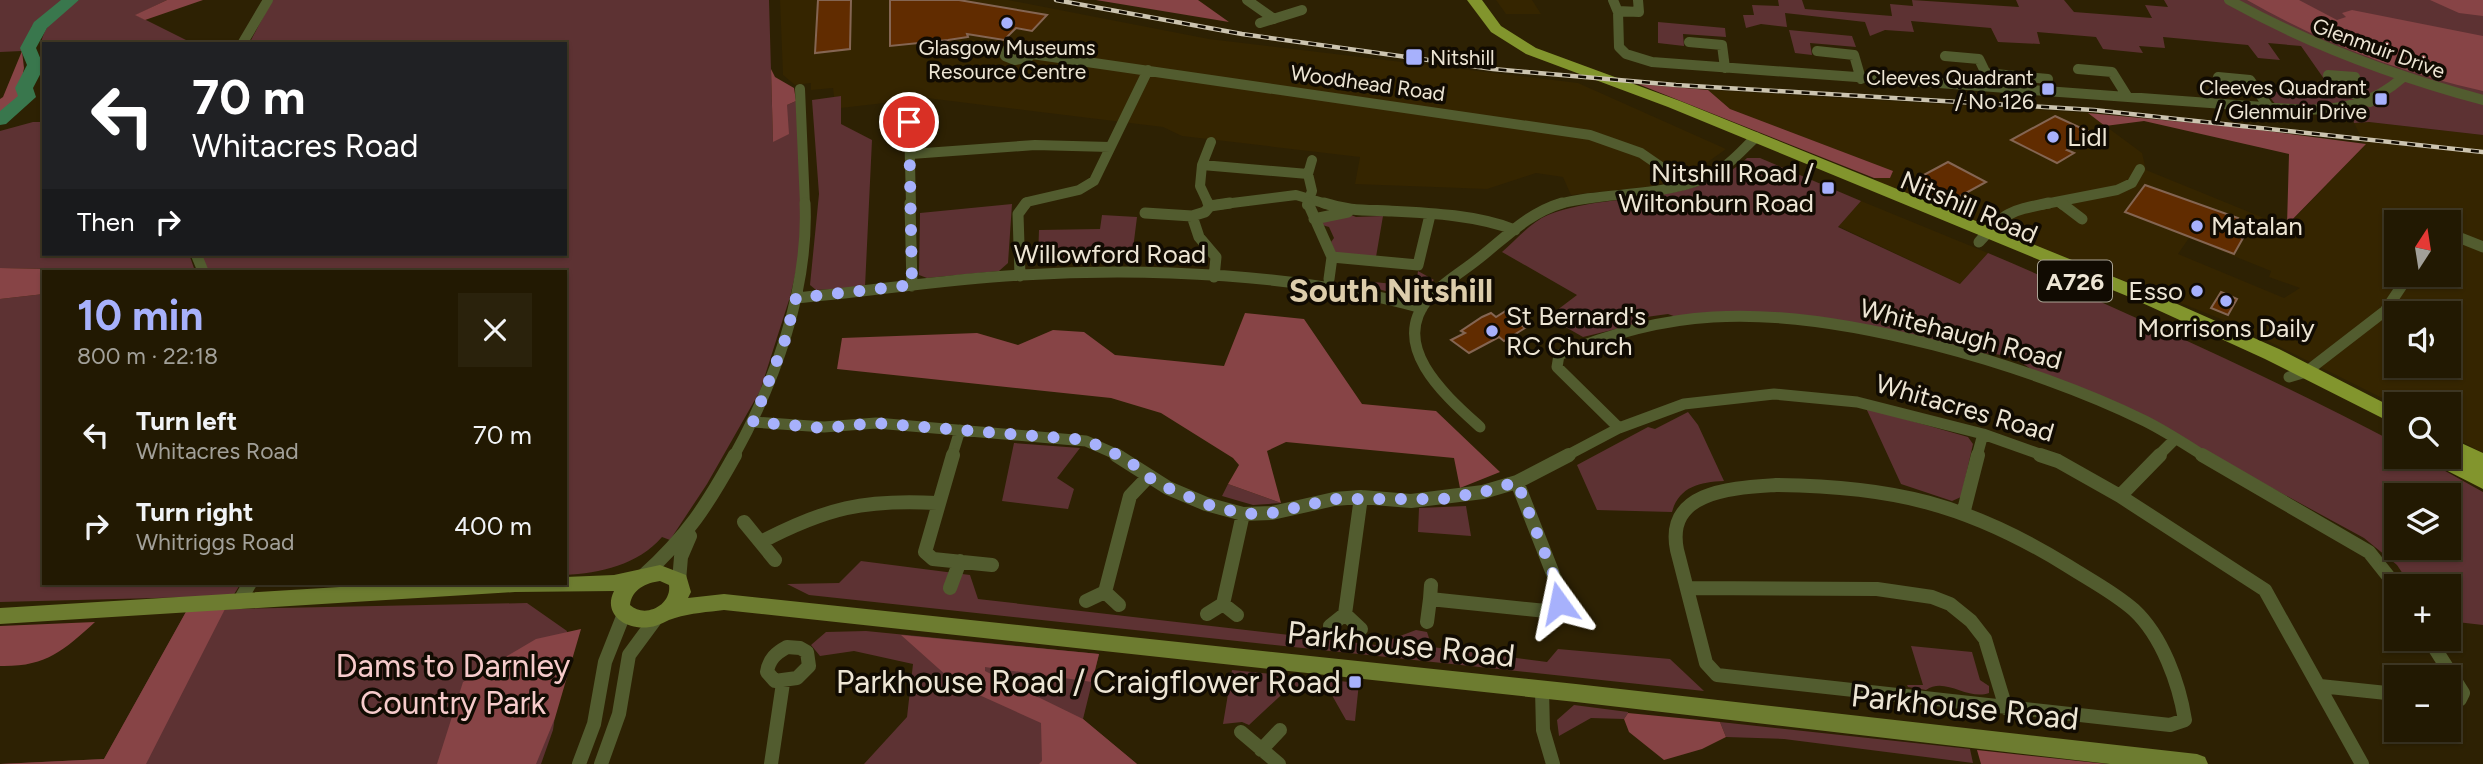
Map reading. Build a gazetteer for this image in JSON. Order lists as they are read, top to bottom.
{
  "streets": {
    "main road": ["Nitshill Road", "A726", "Parkhouse Road"],
    "street": [
      "Glenmuir Drive",
      "Woodhead Road",
      "Willowford Road",
      "Whitehaugh Road",
      "Whitacres Road"
    ]
  },
  "crossings": [
    ["Whitehaugh Road", "Whitacres Road"]
  ],
  "districts": ["South Nitshill"],
  "parks": ["Dams to Darnley Country Park"],
  "places": {
    "other": [
      "Glasgow Museums Resource Centre",
      "Lidl",
      "Matalan",
      "Esso",
      "Morrisons Daily",
      "St Bernard's RC Church"
    ],
    "transit": [
      "Nitshill",
      "Cleeves Quadrant / No 126",
      "Cleeves Quadrant / Glenmuir Drive",
      "Nitshill Road / Wiltonburn Road",
      "Parkhouse Road / Craigflower Road"
    ]
  },
  "north": "top",
  "page": {
    "turn": ["70 m", "Whitacres Road"],
    "then": "Then",
    "map_buttons": ["+", "−"],
    "heading": ["10 min", "800 m · 22:18"],
    "list": [
      {
        "name": "Turn left",
        "note": "Whitacres Road",
        "value": "70 m"
      },
      {
        "name": "Turn right",
        "note": "Whitriggs Road",
        "value": "400 m"
      }
    ]
  }
}
